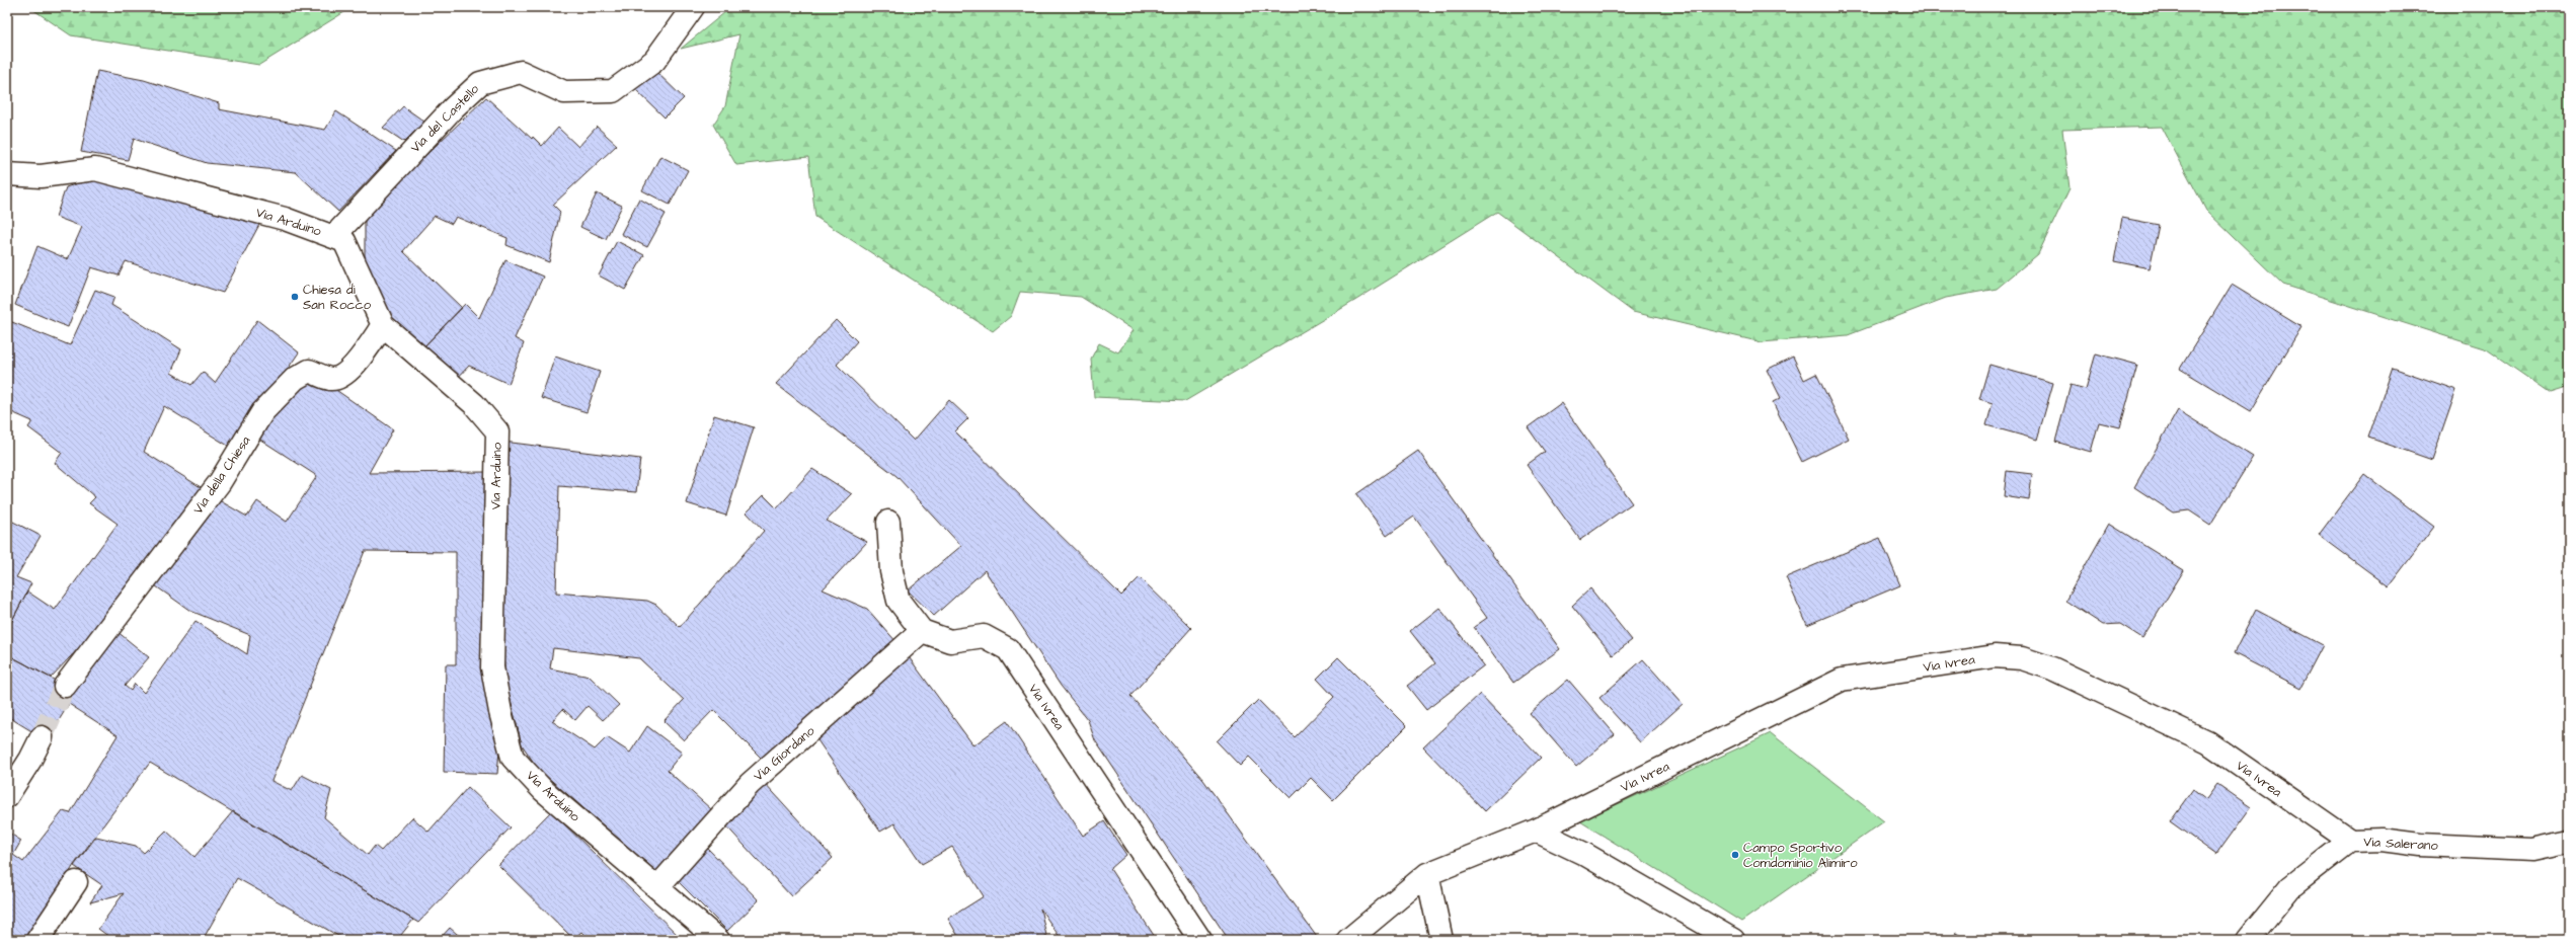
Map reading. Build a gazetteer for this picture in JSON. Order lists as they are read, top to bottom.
{
  "streets": {
    "street": [
      "Via del Castello",
      "Via Arduino",
      "Via della Chiesa",
      "Via Ivrea",
      "Via Giordano",
      "Via Salerano"
    ]
  },
  "crossings": [
    ["Via del Castello", "Via Arduino"],
    ["Via Arduino", "Via della Chiesa"],
    ["Via Arduino", "Via Giordano"],
    ["Via Ivrea", "Via Giordano"],
    ["Via Ivrea", "Via Salerano"]
  ],
  "places": ["Chiesa di San Rocco", "Campo Sportivo Comdominio Alimiro"]
}
